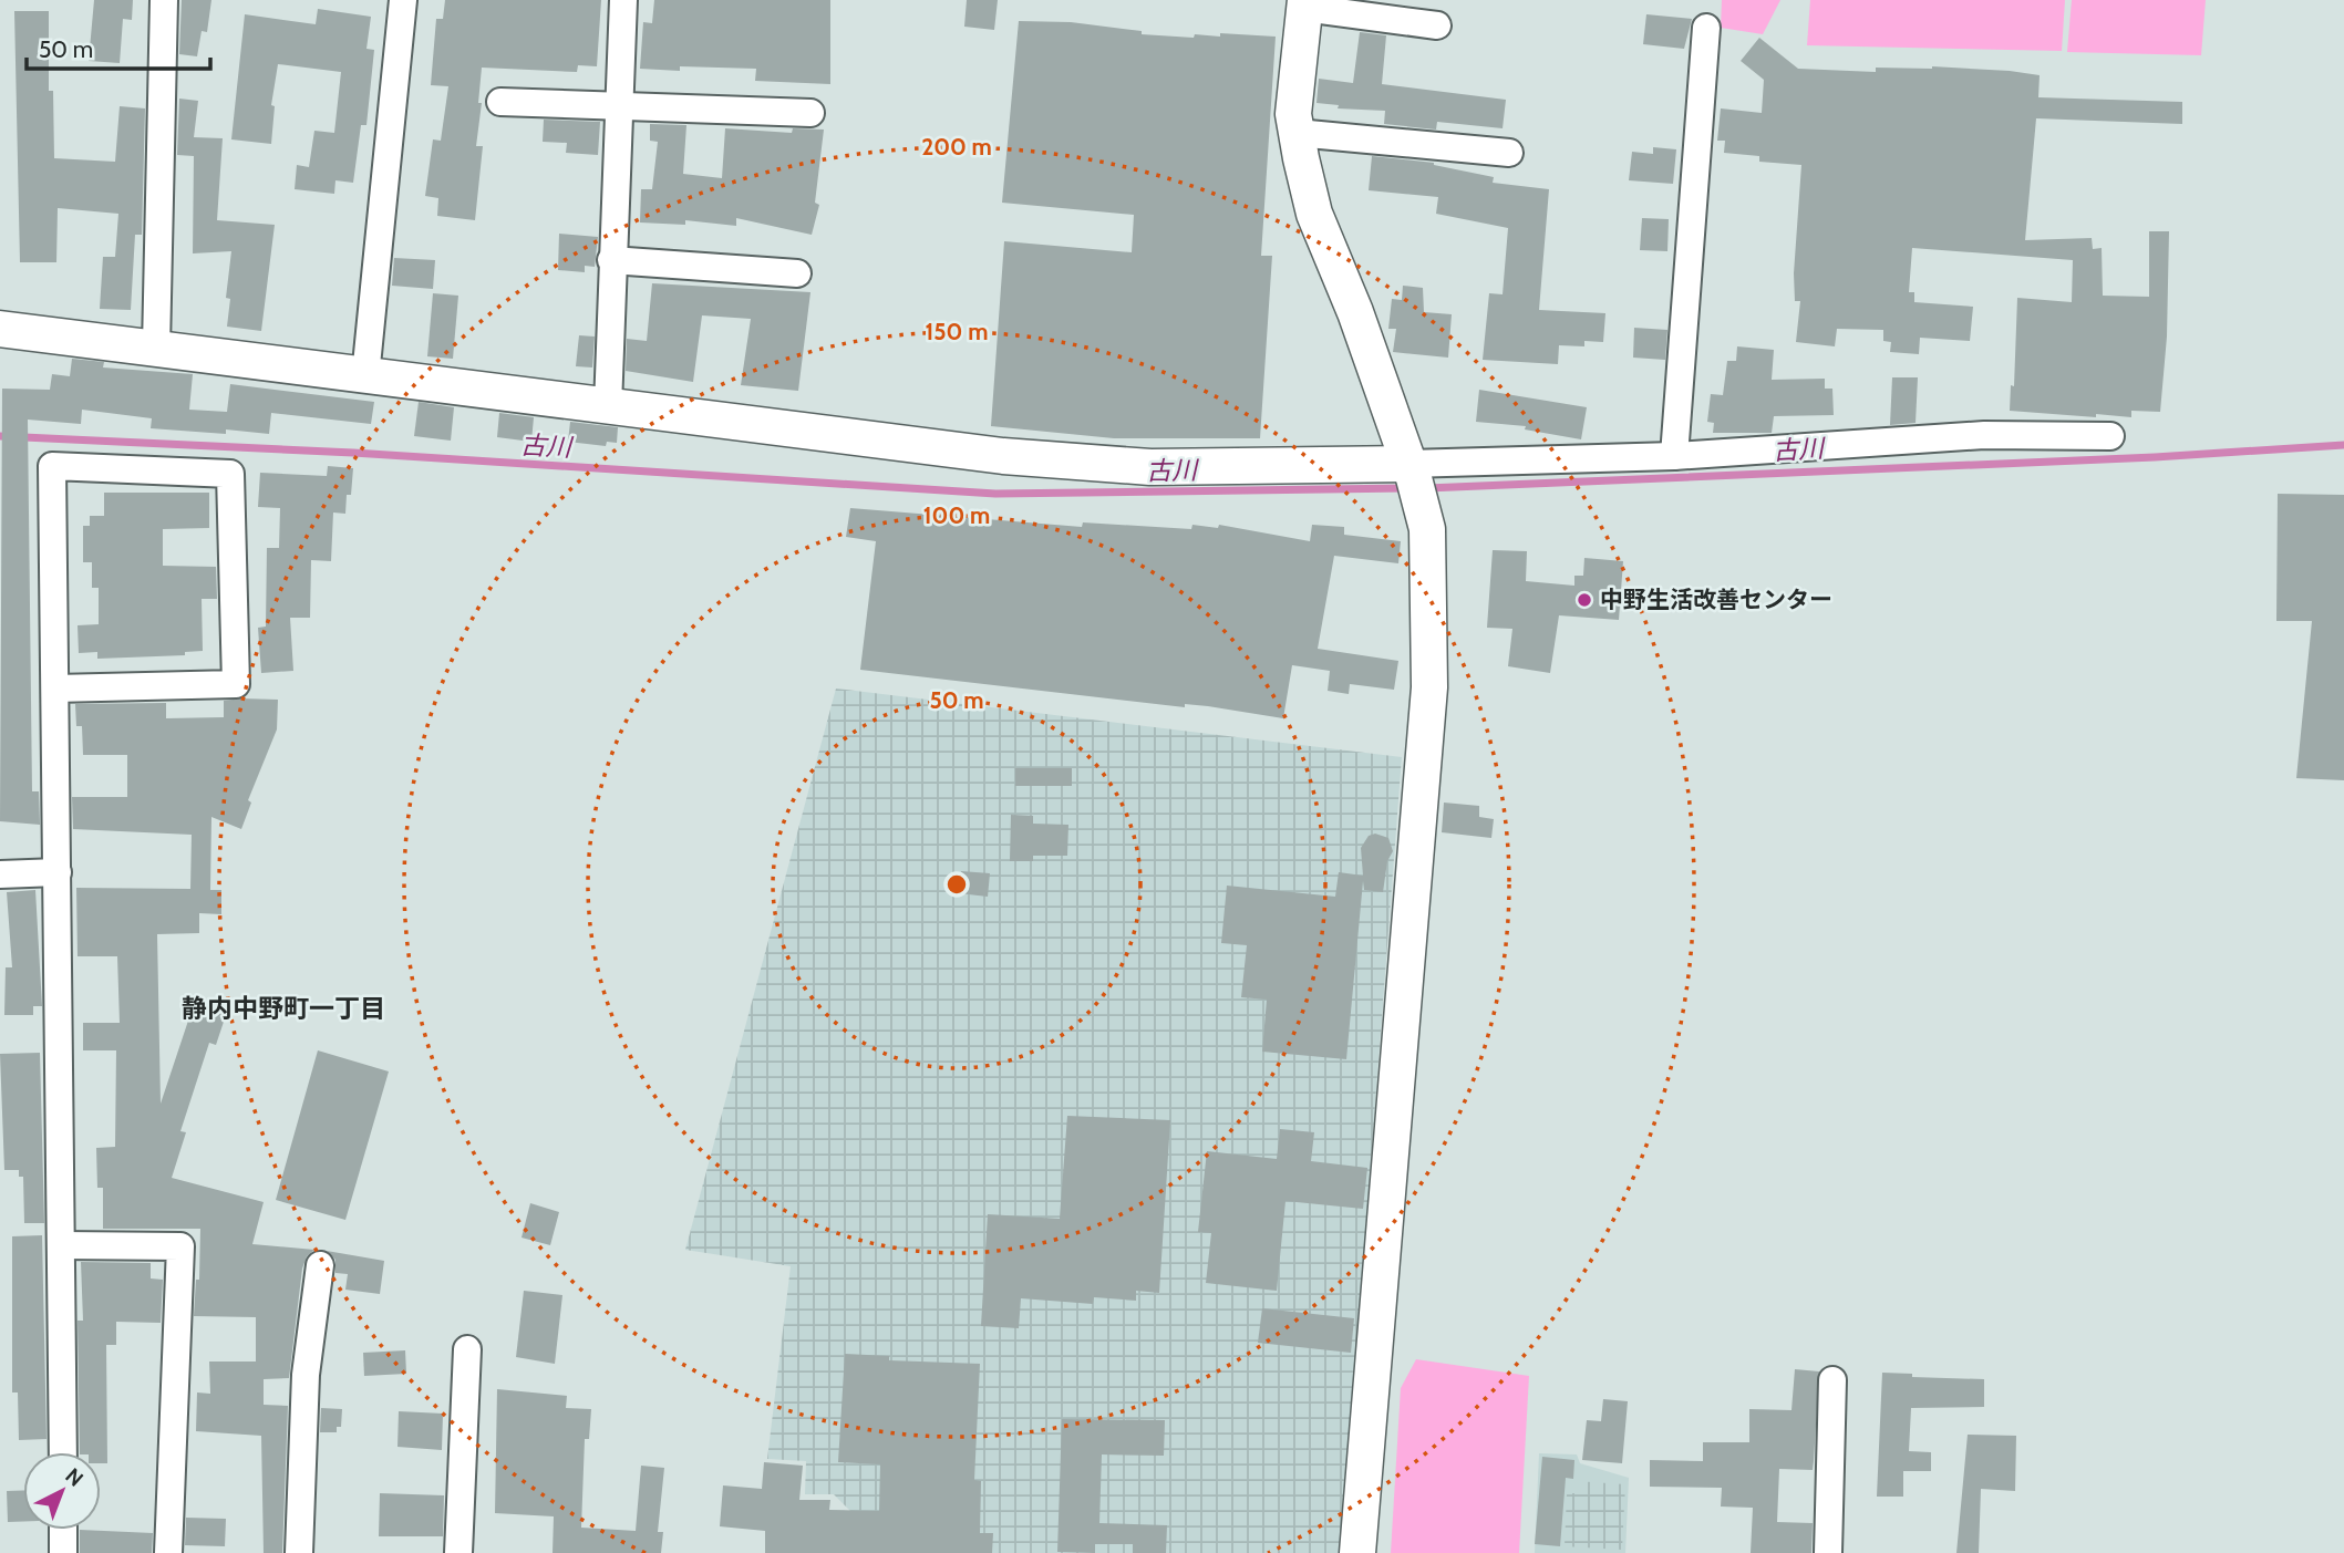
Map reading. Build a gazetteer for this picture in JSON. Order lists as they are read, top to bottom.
{
  "districts": ["静内中野町一丁目"],
  "water": ["古川"],
  "places": ["中野生活改善センター"],
  "scale_bar": "50 m",
  "north": "top right",
  "rings": [
    "200 m",
    "150 m",
    "100 m",
    "50 m"
  ]
}
